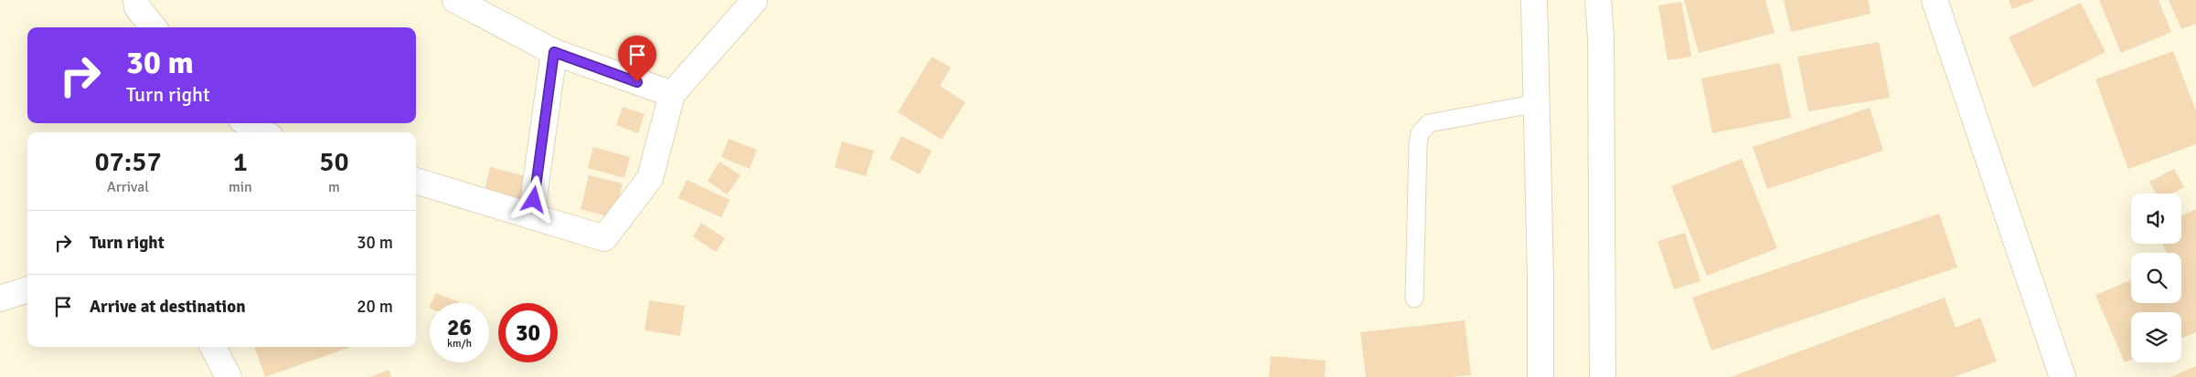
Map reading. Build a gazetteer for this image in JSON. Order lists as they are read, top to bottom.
{
  "page": {
    "turn": ["30 m", "Turn right"],
    "eta": [
      "07:57",
      "Arrival",
      "1",
      "min",
      "50",
      "m"
    ],
    "list": [
      {
        "name": "Turn right",
        "value": "30 m"
      },
      {
        "name": "Arrive at destination",
        "value": "20 m"
      }
    ],
    "speed": "26 km/h",
    "limit": "30"
  }
}
